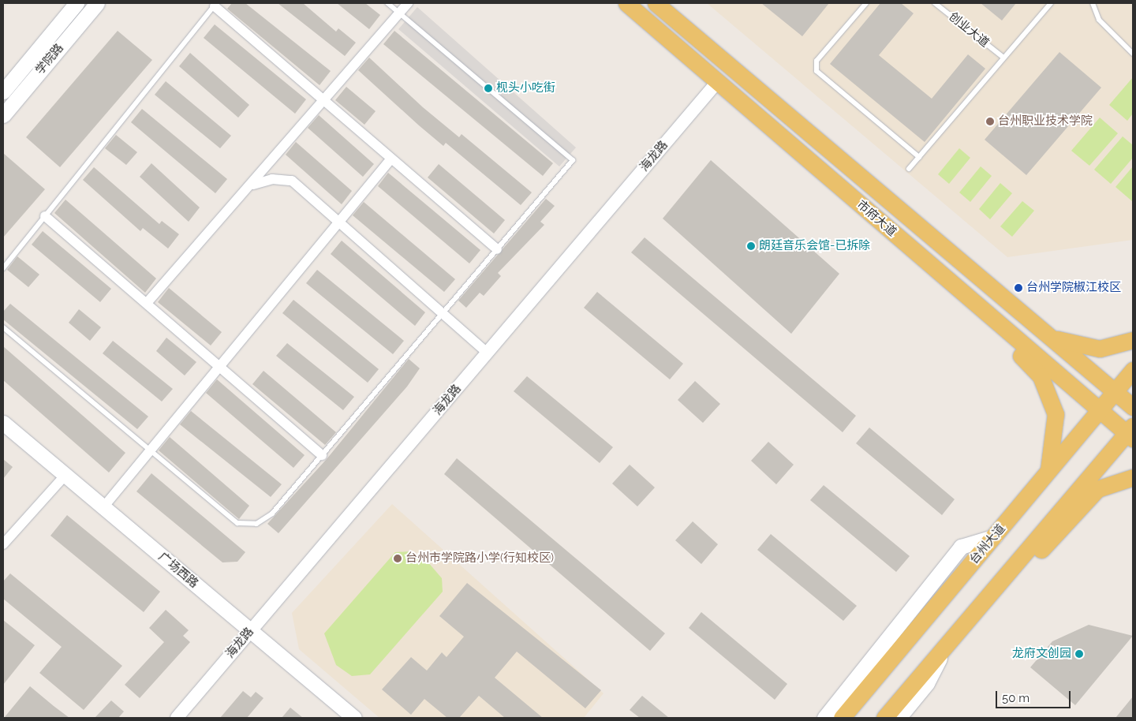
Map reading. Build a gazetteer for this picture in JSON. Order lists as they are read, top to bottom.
{
  "streets": {
    "main road": [
      "学院路",
      "市府大道",
      "台州大道",
      "广场西路"
    ],
    "street": ["海龙路"],
    "lane": ["创业大道"]
  },
  "crossings": [
    ["海龙路", "市府大道"],
    ["海龙路", "广场西路"],
    ["市府大道", "台州大道"]
  ],
  "places": [
    "枧头小吃街",
    "台州职业技术学院",
    "朗廷音乐会馆-已拆除",
    "台州学院椒江校区",
    "台州市学院路小学(行知校区)",
    "龙府文创园"
  ],
  "scale_bar": "50 m"
}
